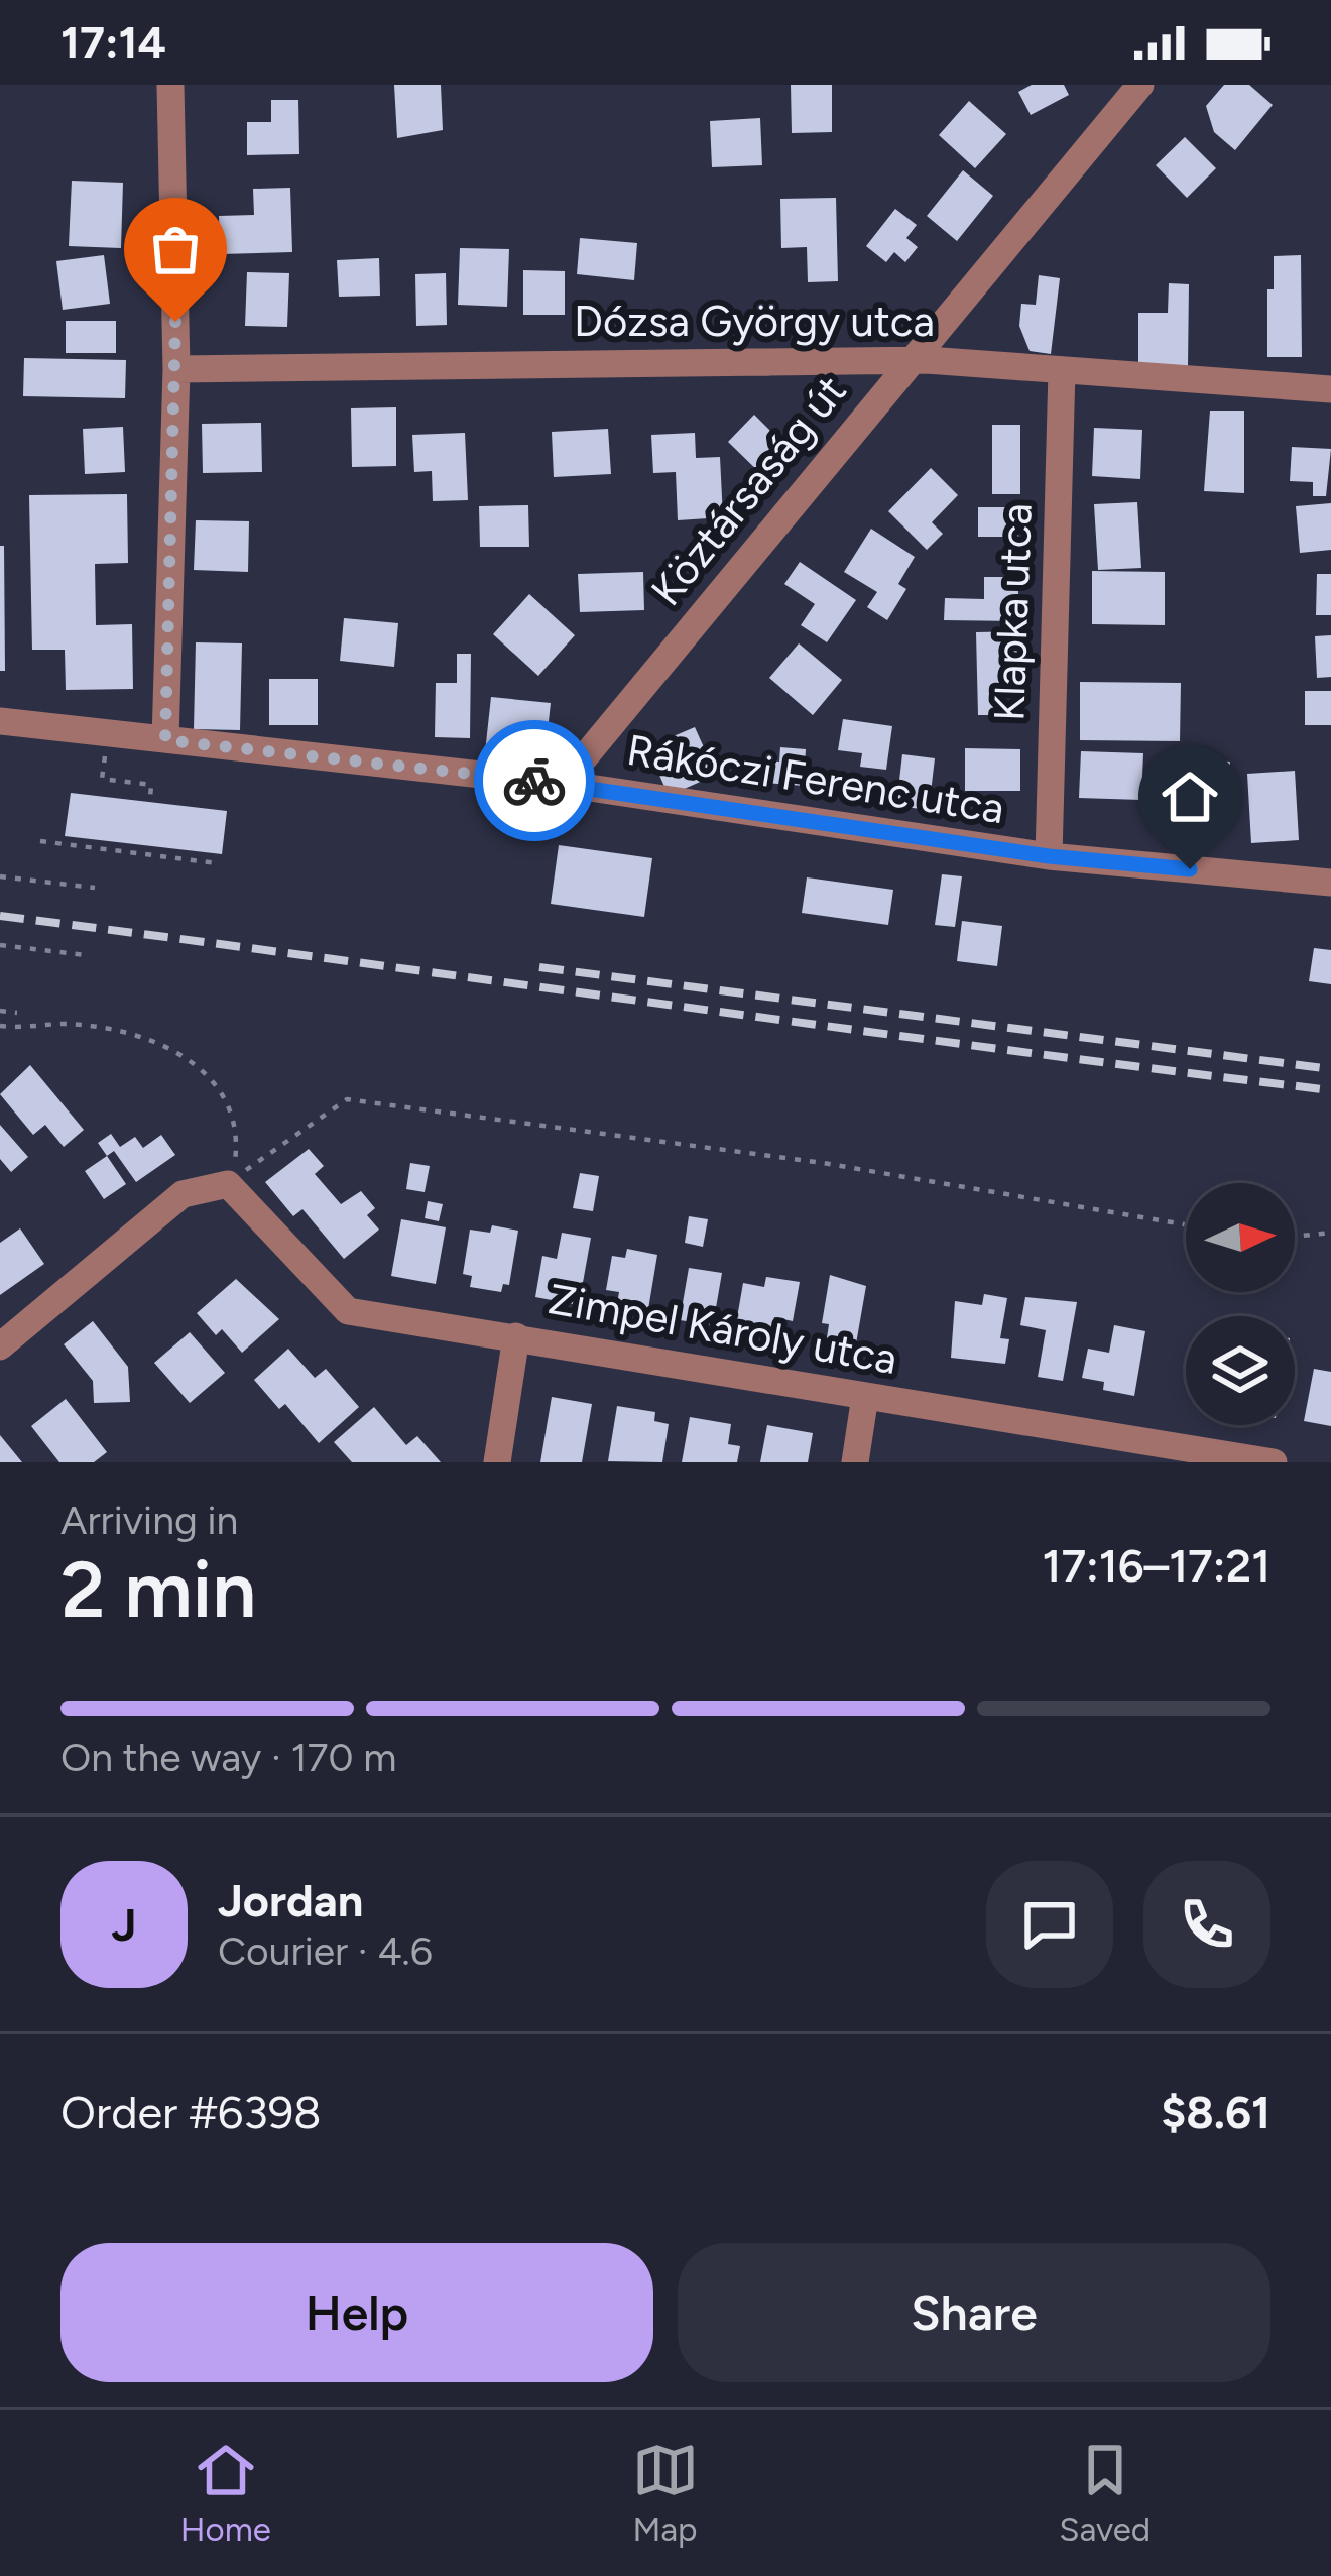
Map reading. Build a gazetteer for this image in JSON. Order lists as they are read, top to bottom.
{
  "streets": {
    "street": [
      "Dózsa György utca",
      "Köztársaság út",
      "Klapka utca",
      "Rákóczi Ferenc utca",
      "Zimpel Károly utca"
    ]
  },
  "crossings": [
    ["Dózsa György utca", "Köztársaság út"],
    ["Dózsa György utca", "Klapka utca"],
    ["Köztársaság út", "Rákóczi Ferenc utca"],
    ["Klapka utca", "Rákóczi Ferenc utca"]
  ],
  "north": "right",
  "page": {
    "status": "17:14",
    "heading": ["2 min", "Arriving in", "17:16–17:21"],
    "panel": [
      "Jordan",
      "Courier · 4.6",
      "Order #6398",
      "$8.61"
    ],
    "bar": "On the way · 170 m",
    "round": "J",
    "buttons": ["Help", "Share"],
    "tabs": ["Home", "Map", "Saved"]
  }
}
